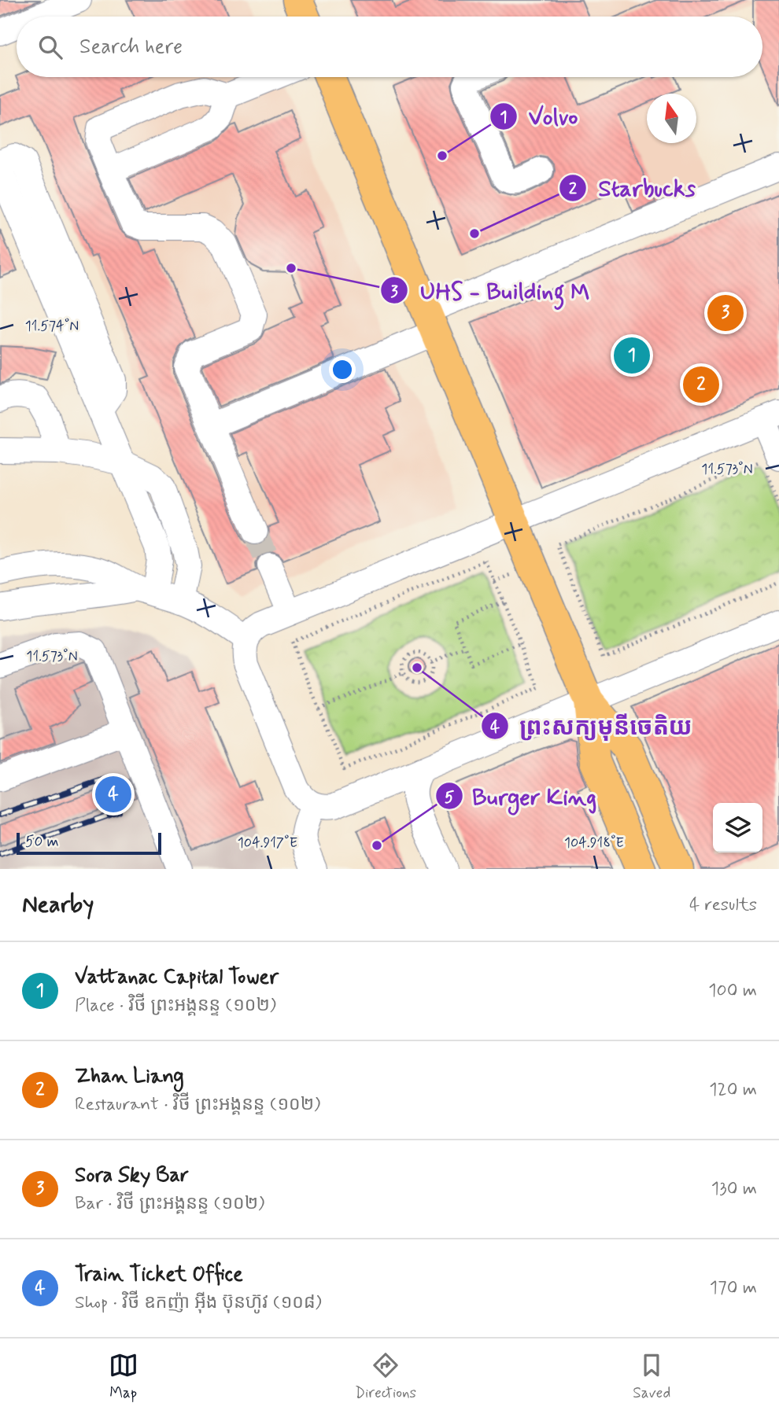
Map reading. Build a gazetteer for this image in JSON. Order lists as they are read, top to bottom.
{
  "places": [
    "Volvo",
    "Starbucks",
    "UHS - Building M",
    "ព្រះសក្យមុនីចេតិយ",
    "Burger King"
  ],
  "scale_bar": "50 m",
  "north": "top",
  "page": {
    "search": "Search here",
    "pins": [
      "3",
      "1",
      "2",
      "4"
    ],
    "scale": "50 m",
    "heading": ["Nearby", "4 results"],
    "list": [
      {
        "mark": "1",
        "name": "Vattanac Capital Tower",
        "note": "Place · វិថី ព្រះអង្គនន្ទ (១០២)",
        "value": "100 m"
      },
      {
        "mark": "2",
        "name": "Zhan Liang",
        "note": "Restaurant · វិថី ព្រះអង្គនន្ទ (១០២)",
        "value": "120 m"
      },
      {
        "mark": "3",
        "name": "Sora Sky Bar",
        "note": "Bar · វិថី ព្រះអង្គនន្ទ (១០២)",
        "value": "130 m"
      },
      {
        "mark": "4",
        "name": "Train Ticket Office",
        "note": "Shop · វិថី ឧកញ៉ា អ៊ីង ប៊ុនហ៊ូវ (១០៨)",
        "value": "170 m"
      }
    ],
    "nav": ["Map", "Directions", "Saved"]
  },
  "coordinates": [
    "11.574°N",
    "11.573°N",
    "104.917°E",
    "104.918°E"
  ]
}
